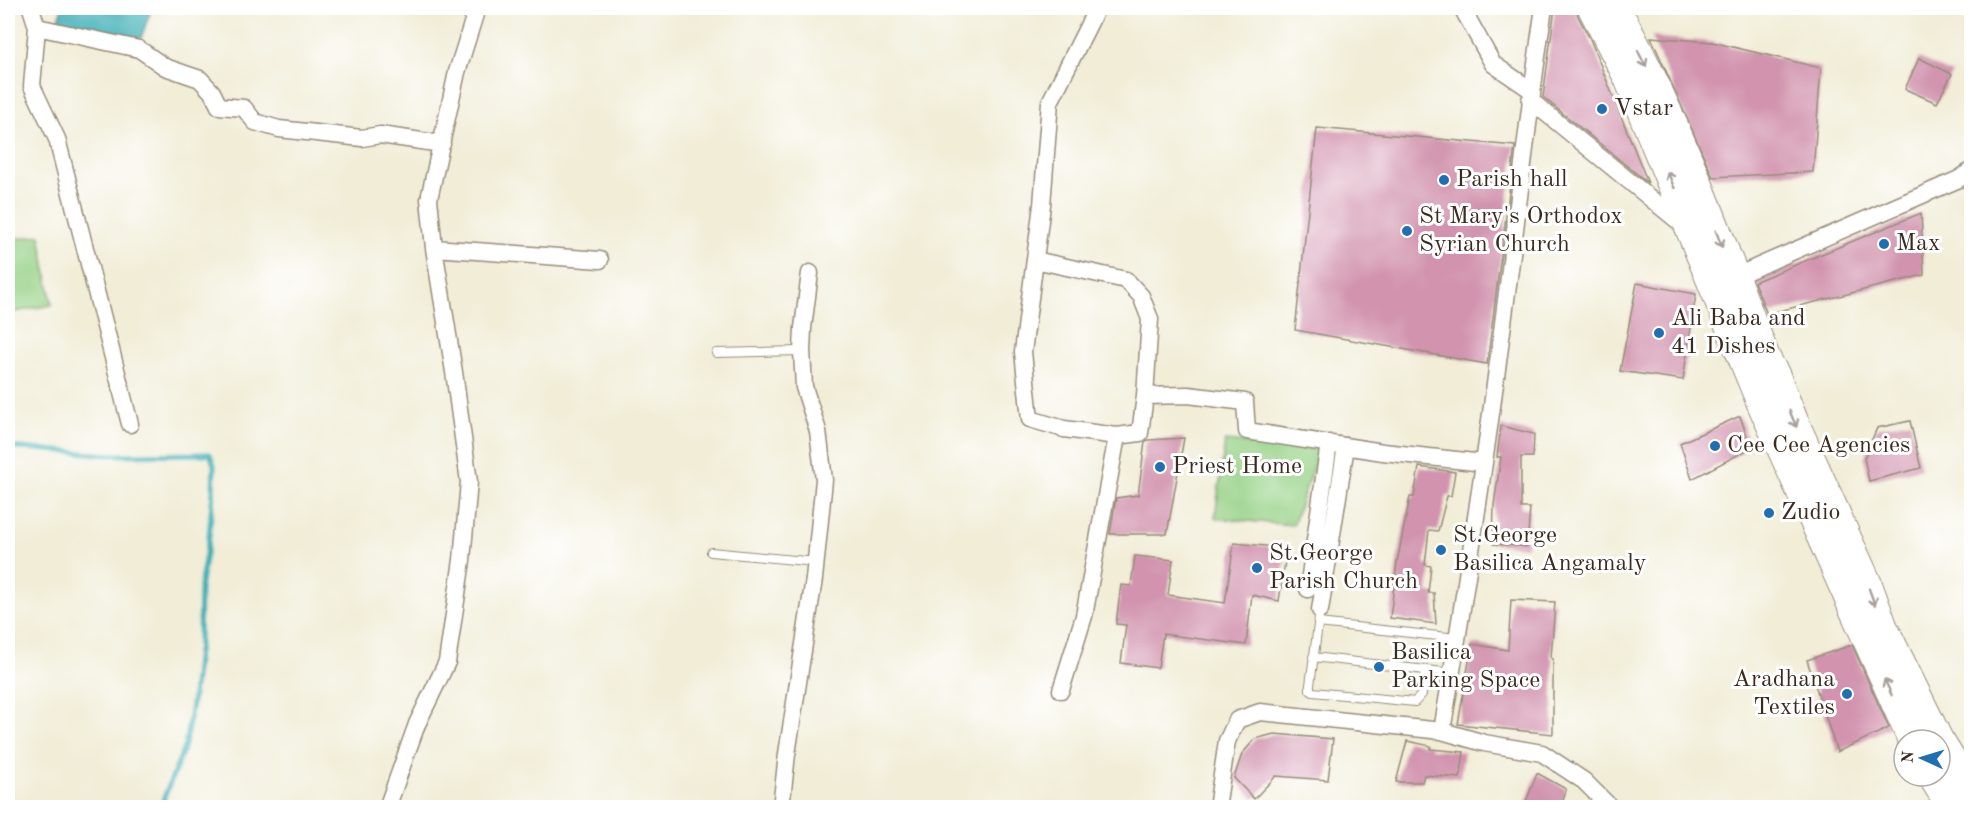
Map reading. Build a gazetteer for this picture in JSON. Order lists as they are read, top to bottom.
{
  "places": [
    "Vstar",
    "Parish hall",
    "St Mary's Orthodox Syrian Church",
    "Max",
    "Ali Baba and 41 Dishes",
    "Cee Cee Agencies",
    "Priest Home",
    "Zudio",
    "St.George Basilica Angamaly",
    "St.George Parish Church",
    "Basilica Parking Space",
    "Aradhana Textiles"
  ],
  "north": "left"
}
